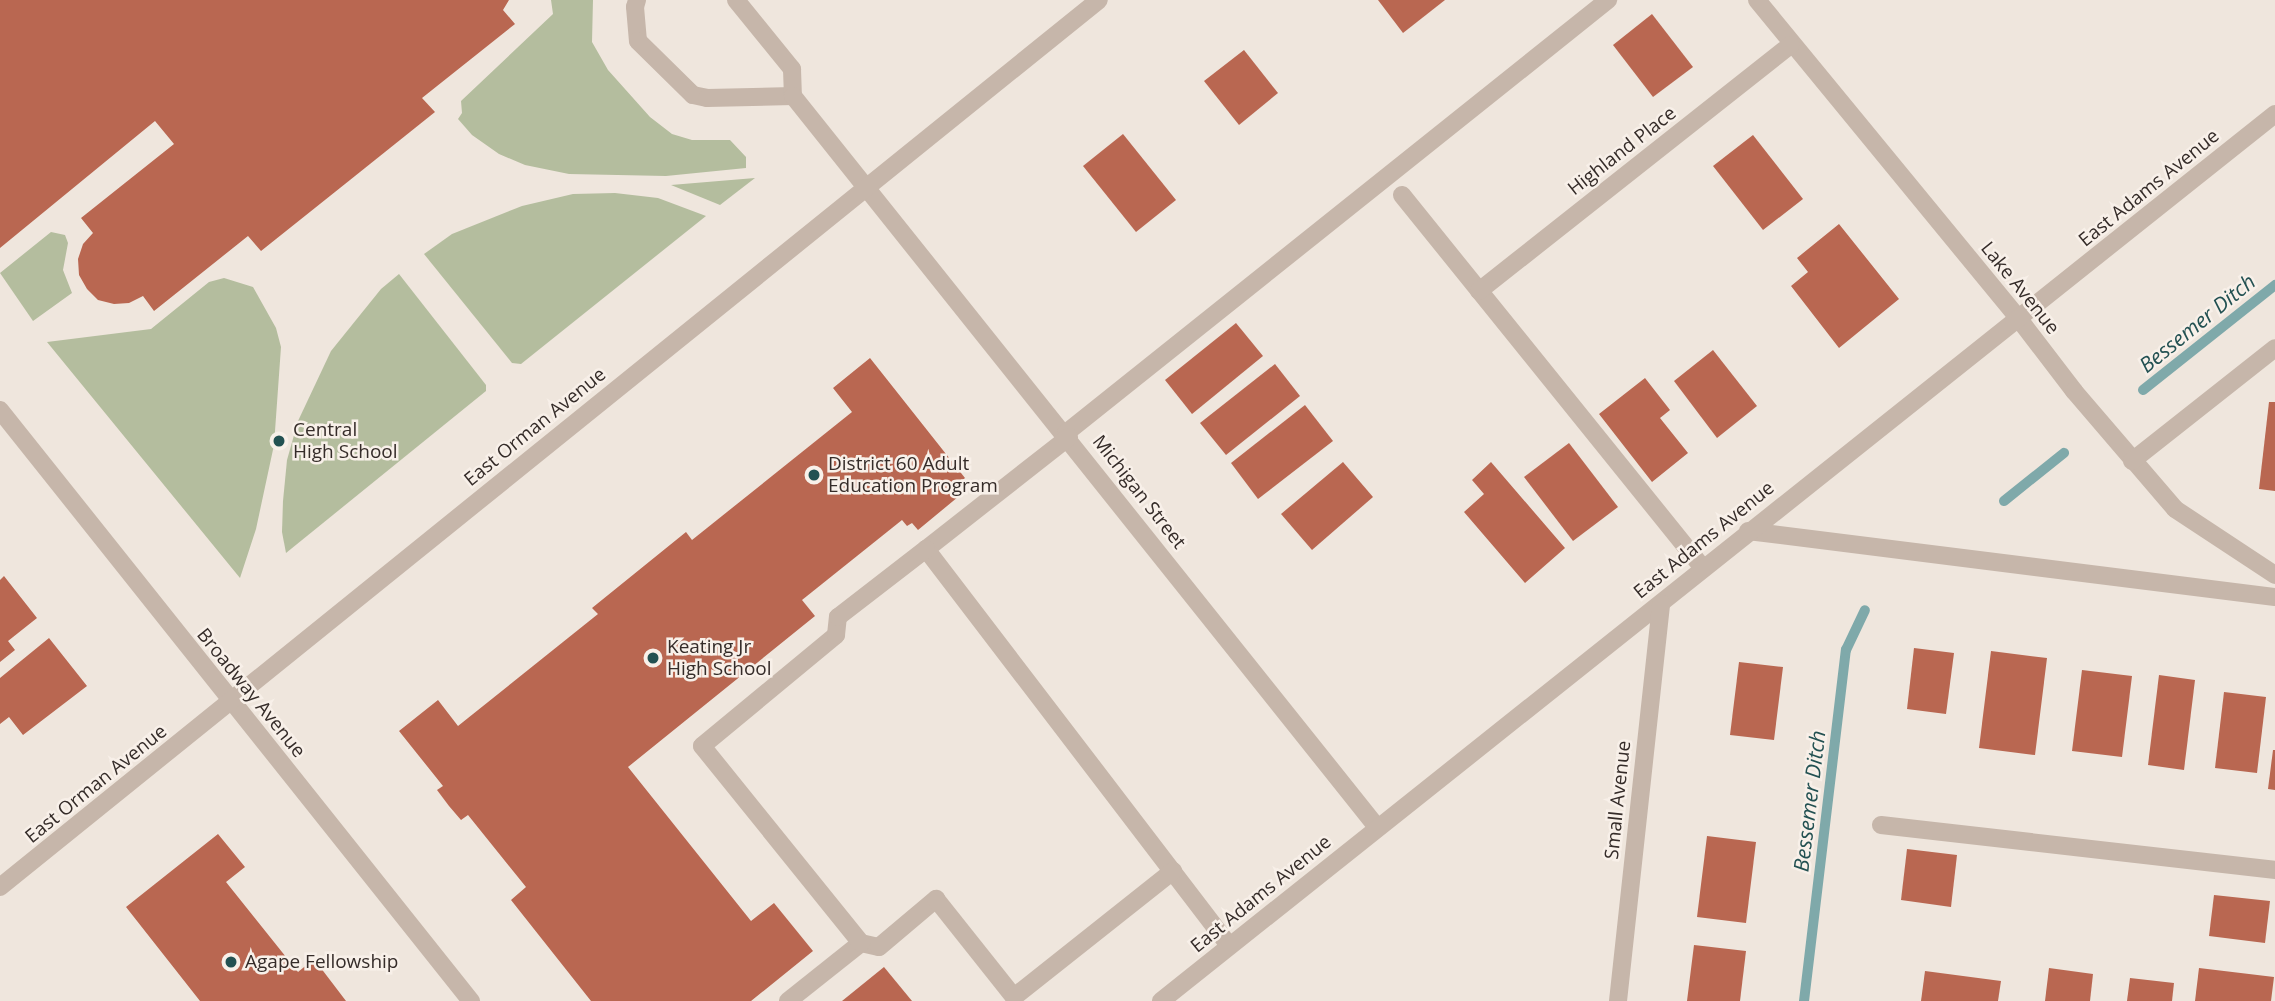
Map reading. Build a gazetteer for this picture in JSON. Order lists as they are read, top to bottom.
{
  "streets": {
    "street": [
      "Highland Place",
      "East Adams Avenue",
      "Lake Avenue",
      "East Orman Avenue",
      "Michigan Street",
      "Broadway Avenue",
      "Small Avenue"
    ]
  },
  "crossings": [
    ["Highland Place", "Lake Avenue"],
    ["East Adams Avenue", "Lake Avenue"],
    ["East Adams Avenue", "Michigan Street"],
    ["East Adams Avenue", "Small Avenue"],
    ["East Orman Avenue", "Michigan Street"],
    ["East Orman Avenue", "Broadway Avenue"]
  ],
  "water": ["Bessemer Ditch"],
  "places": [
    "Central High School",
    "District 60 Adult Education Program",
    "Keating Jr High School",
    "Agape Fellowship"
  ]
}
